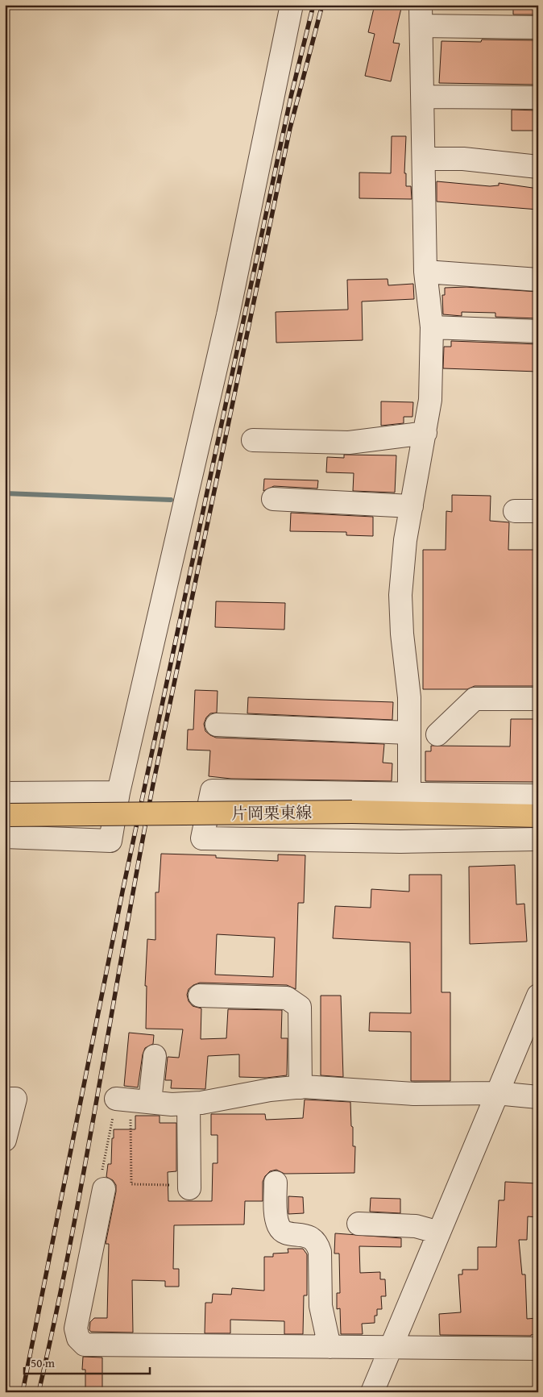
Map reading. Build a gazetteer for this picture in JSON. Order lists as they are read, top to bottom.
{
  "streets": {
    "main road": ["片岡栗東線"]
  },
  "scale_bar": "50 m"
}
